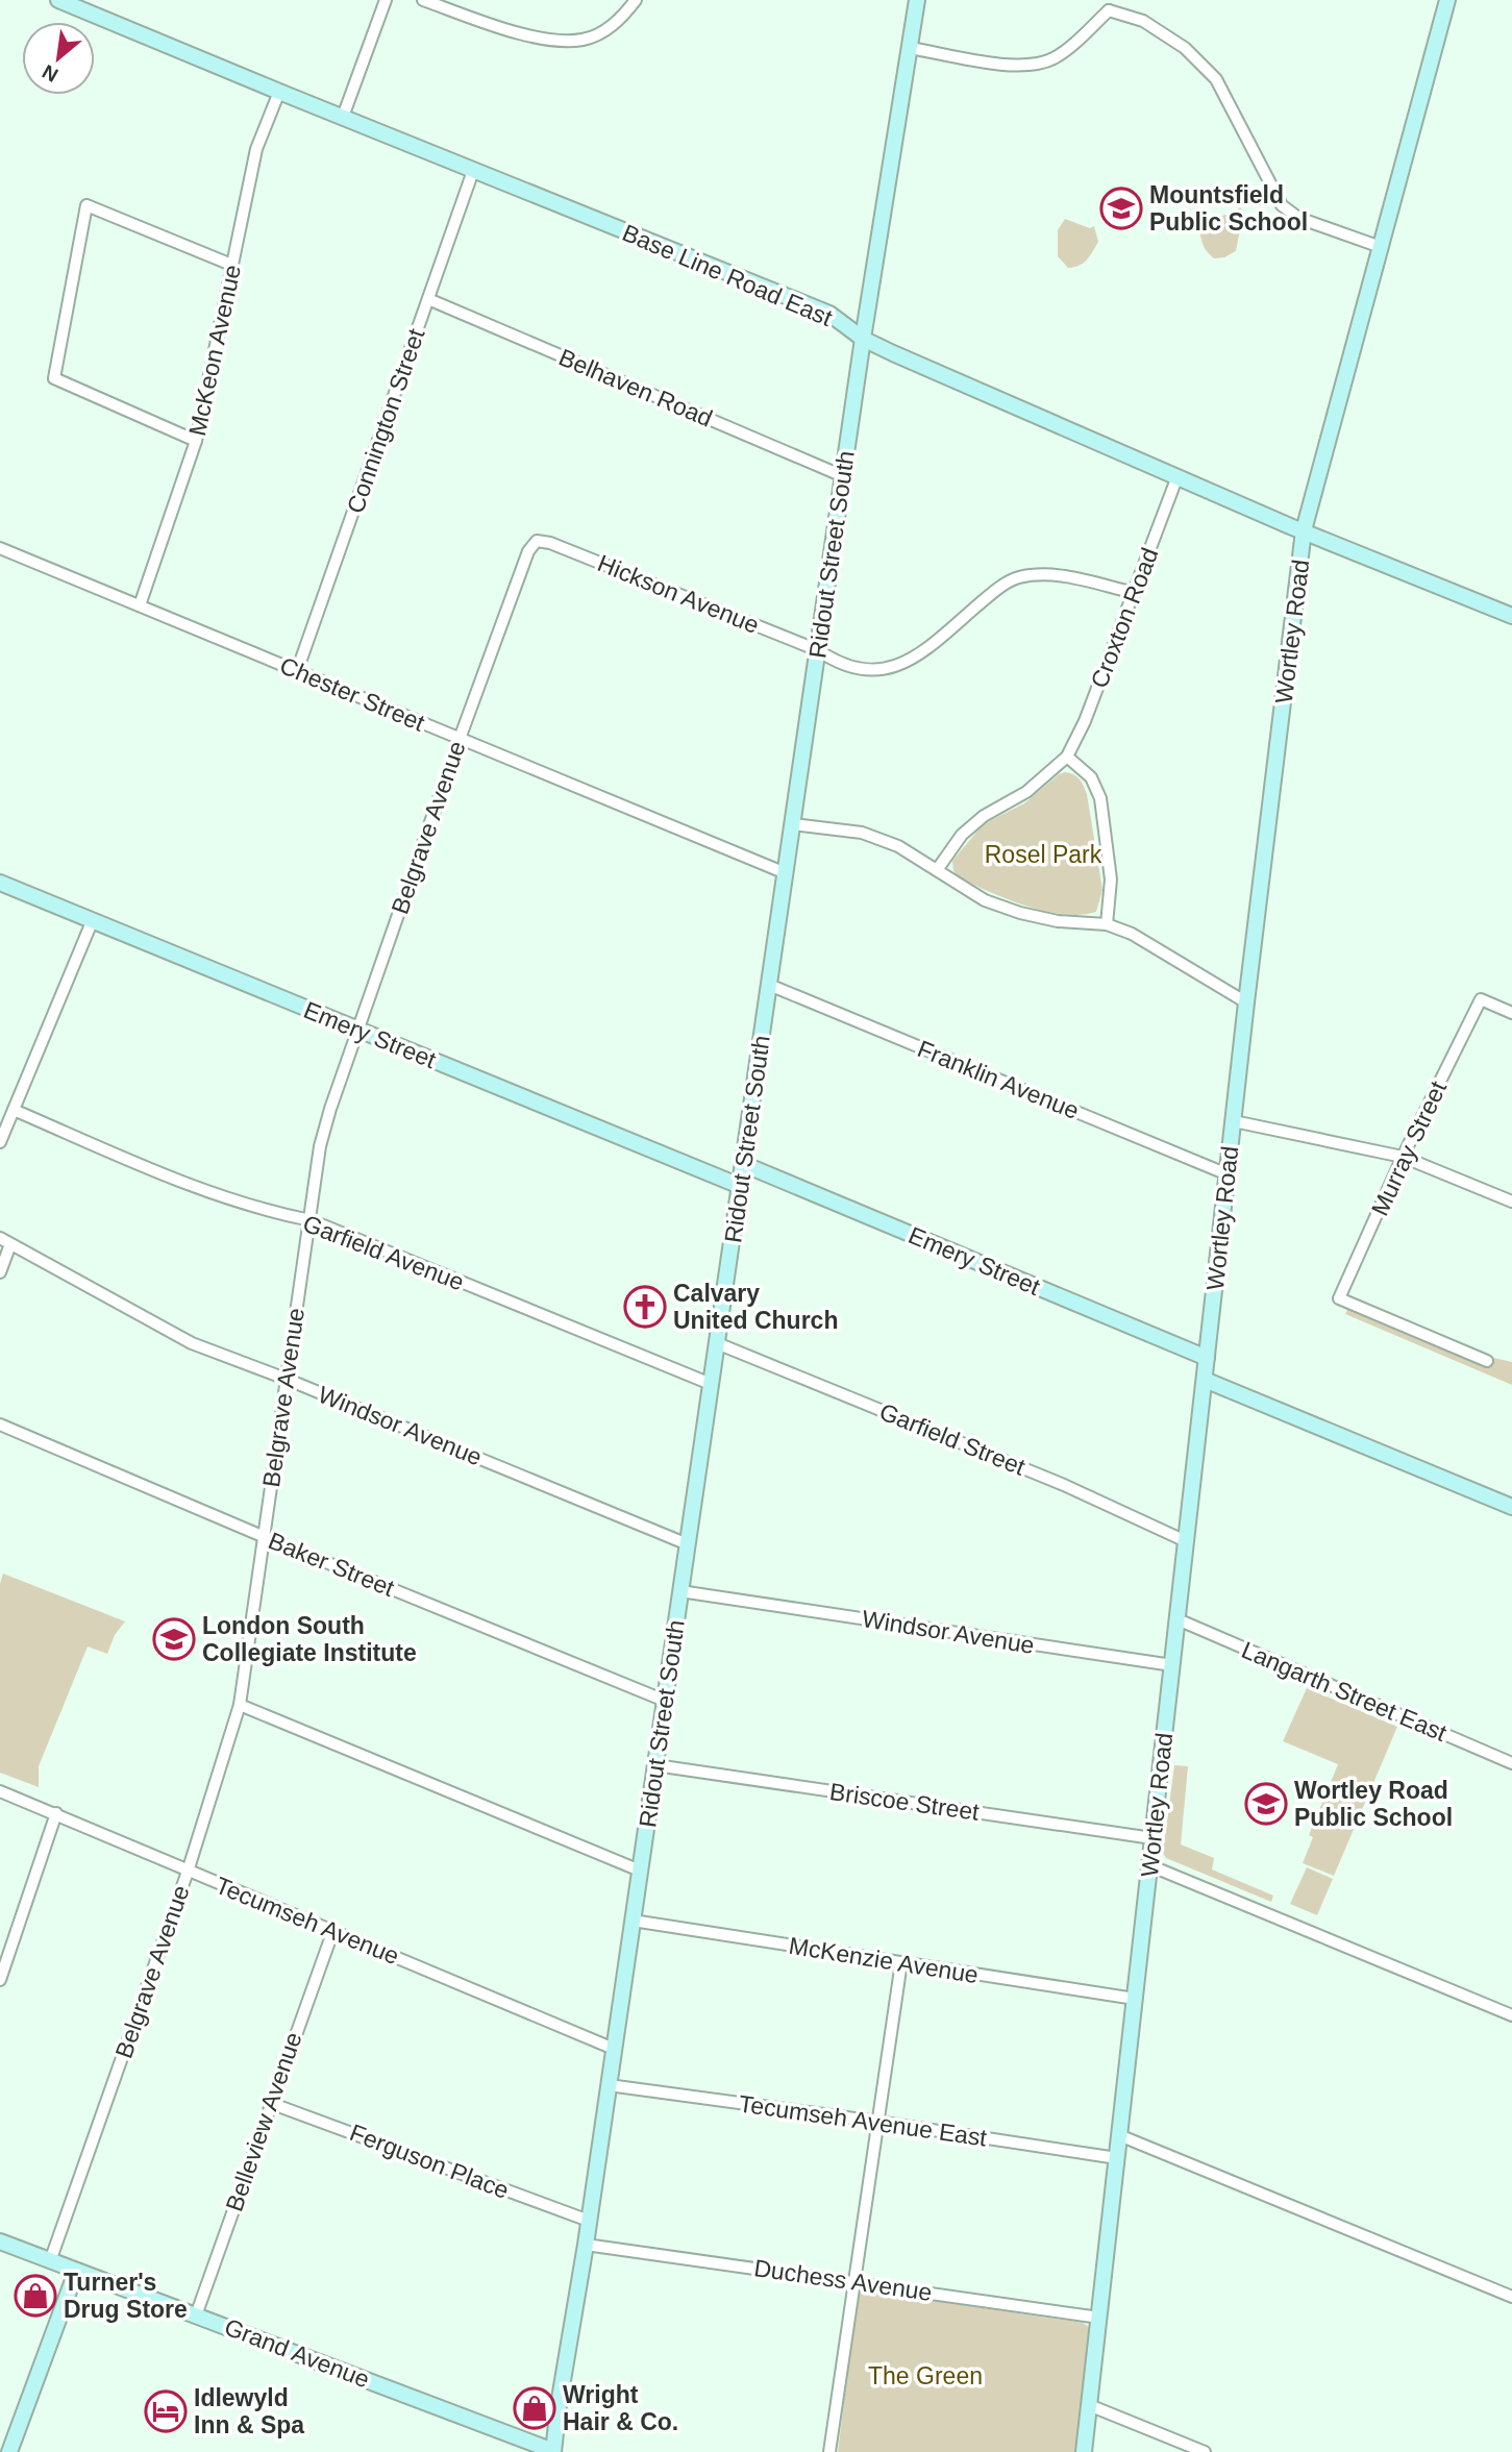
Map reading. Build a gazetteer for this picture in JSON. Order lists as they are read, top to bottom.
{
  "streets": {
    "street": [
      "Base Line Road East",
      "McKeon Avenue",
      "Belhaven Road",
      "Connington Street",
      "Ridout Street South",
      "Hickson Avenue",
      "Croxton Road",
      "Wortley Road",
      "Chester Street",
      "Belgrave Avenue",
      "Emery Street",
      "Franklin Avenue",
      "Murray Street",
      "Garfield Avenue",
      "Windsor Avenue",
      "Garfield Street",
      "Baker Street",
      "Langarth Street East",
      "Briscoe Street",
      "Tecumseh Avenue",
      "McKenzie Avenue",
      "Tecumseh Avenue East",
      "Belleview Avenue",
      "Ferguson Place",
      "Duchess Avenue",
      "Grand Avenue"
    ]
  },
  "crossings": [
    ["Base Line Road East", "McKeon Avenue"],
    ["Base Line Road East", "Connington Street"],
    ["Base Line Road East", "Ridout Street South"],
    ["Base Line Road East", "Croxton Road"],
    ["Base Line Road East", "Wortley Road"],
    ["McKeon Avenue", "Chester Street"],
    ["Belhaven Road", "Connington Street"],
    ["Belhaven Road", "Ridout Street South"],
    ["Connington Street", "Chester Street"],
    ["Ridout Street South", "Hickson Avenue"],
    ["Ridout Street South", "Chester Street"],
    ["Ridout Street South", "Emery Street"],
    ["Ridout Street South", "Franklin Avenue"],
    ["Ridout Street South", "Garfield Avenue"],
    ["Ridout Street South", "Windsor Avenue"],
    ["Ridout Street South", "Garfield Street"],
    ["Ridout Street South", "Baker Street"],
    ["Ridout Street South", "Briscoe Street"],
    ["Ridout Street South", "Tecumseh Avenue"],
    ["Ridout Street South", "McKenzie Avenue"],
    ["Ridout Street South", "Tecumseh Avenue East"],
    ["Ridout Street South", "Ferguson Place"],
    ["Ridout Street South", "Duchess Avenue"],
    ["Ridout Street South", "Grand Avenue"],
    ["Hickson Avenue", "Croxton Road"],
    ["Hickson Avenue", "Belgrave Avenue"],
    ["Wortley Road", "Emery Street"],
    ["Wortley Road", "Franklin Avenue"],
    ["Wortley Road", "Windsor Avenue"],
    ["Wortley Road", "Garfield Street"],
    ["Wortley Road", "Langarth Street East"],
    ["Wortley Road", "Briscoe Street"],
    ["Wortley Road", "McKenzie Avenue"],
    ["Wortley Road", "Tecumseh Avenue East"],
    ["Wortley Road", "Duchess Avenue"],
    ["Chester Street", "Belgrave Avenue"],
    ["Belgrave Avenue", "Emery Street"],
    ["Belgrave Avenue", "Garfield Avenue"],
    ["Belgrave Avenue", "Windsor Avenue"],
    ["Belgrave Avenue", "Baker Street"],
    ["Belgrave Avenue", "Tecumseh Avenue"],
    ["Belgrave Avenue", "Grand Avenue"],
    ["Tecumseh Avenue", "Belleview Avenue"],
    ["Belleview Avenue", "Ferguson Place"],
    ["Belleview Avenue", "Grand Avenue"]
  ],
  "parks": ["Rosel Park", "The Green"],
  "places": {
    "school or university": ["Mountsfield Public School", "London South Collegiate Institute", "Wortley Road Public School"],
    "church": ["Calvary United Church"],
    "shop": ["Turner's Drug Store", "Wright Hair & Co."],
    "hotel": ["Idlewyld Inn & Spa"]
  },
  "north": "bottom left"
}
